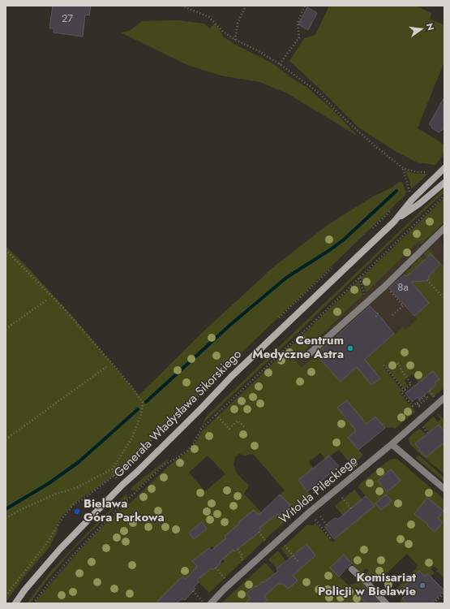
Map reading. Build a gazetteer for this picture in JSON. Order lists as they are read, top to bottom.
{
  "streets": {
    "main road": ["Generała Władysława Sikorskiego"],
    "street": ["Witolda Pileckiego"]
  },
  "places": ["Centrum Medyczne Astra", "Bielawa Góra Parkowa", "Komisariat Policji w Bielawie"],
  "house_numbers": ["27", "8a"],
  "north": "right"
}
